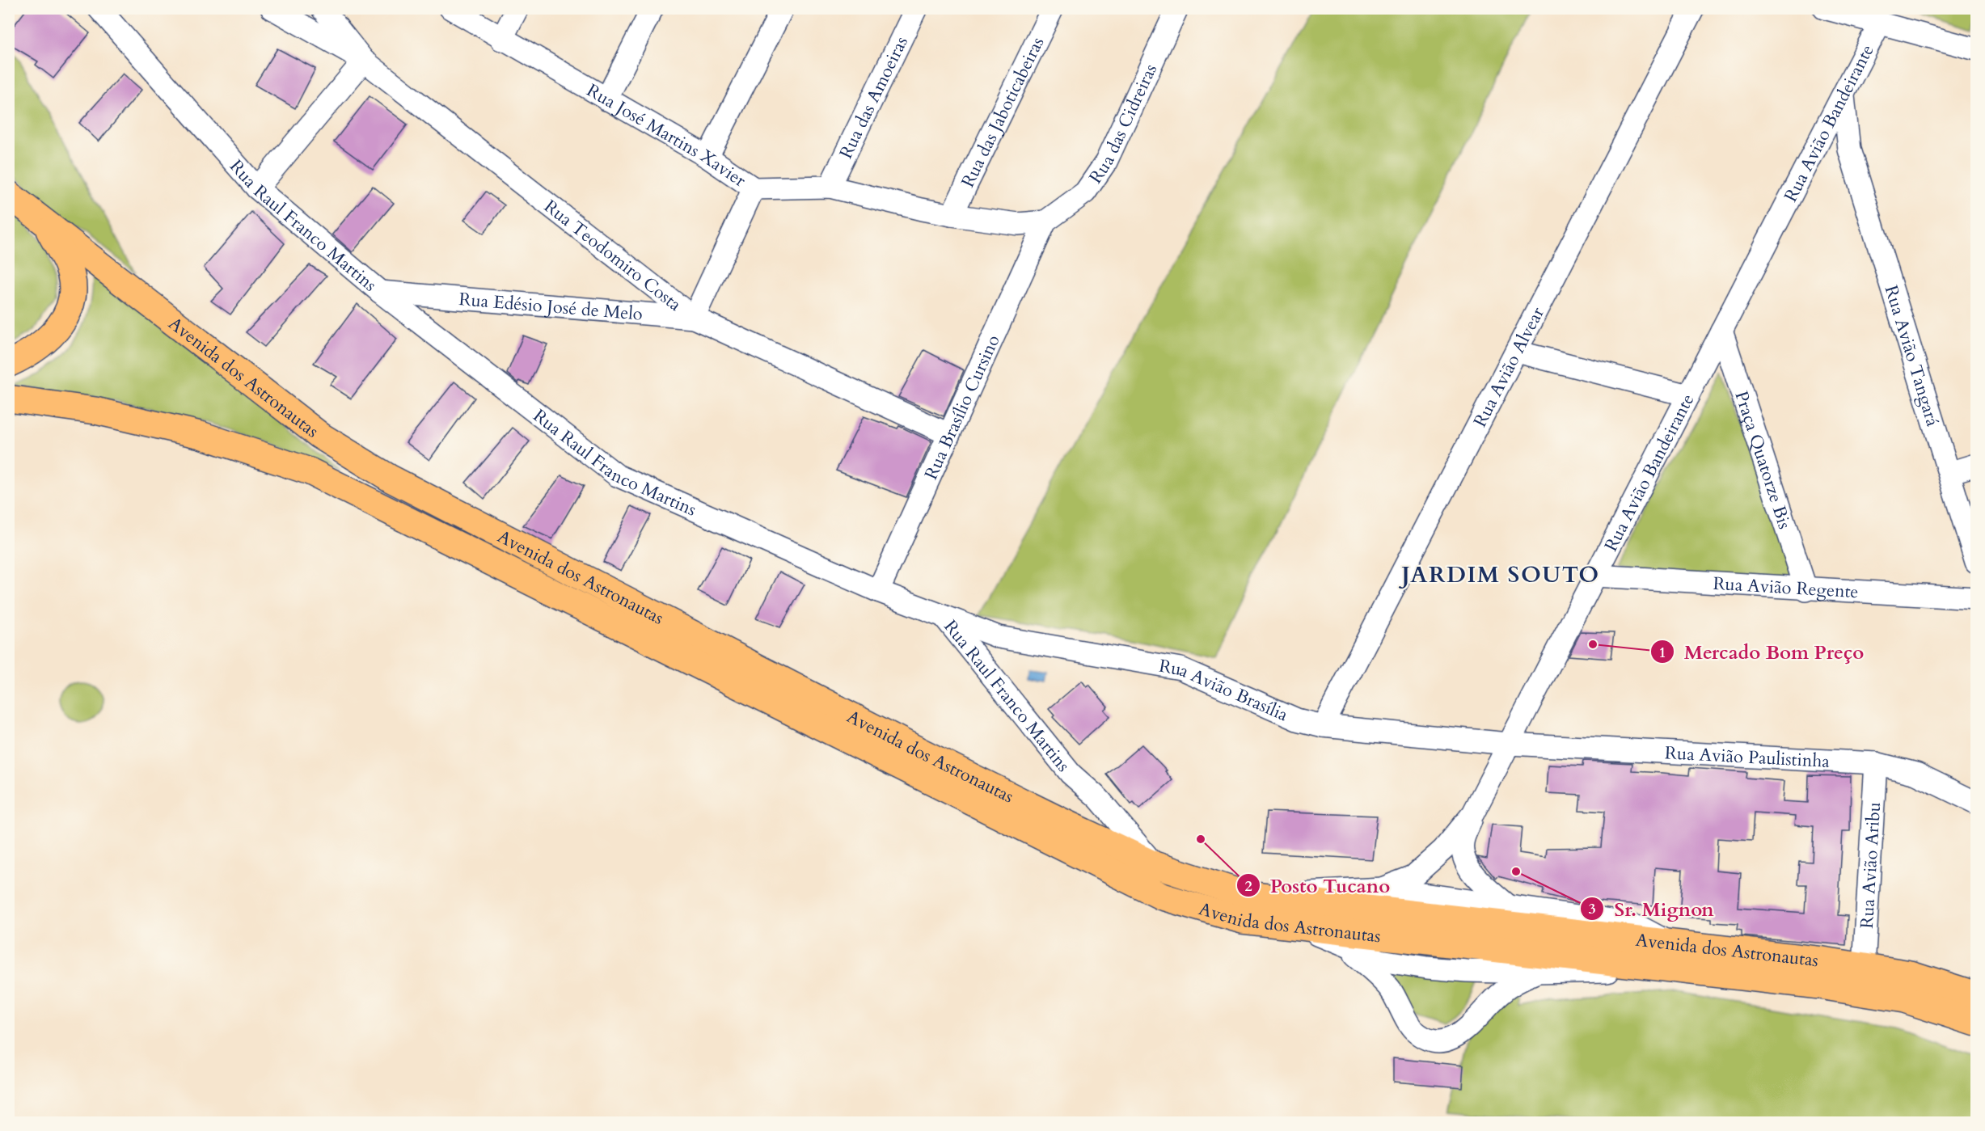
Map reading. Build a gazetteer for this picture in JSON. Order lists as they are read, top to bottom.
{
  "streets": {
    "main road": ["Avenida dos Astronautas"],
    "street": [
      "Rua das Amoeiras",
      "Rua das Jaboticabeiras",
      "Rua das Cidreiras",
      "Rua Avião Bandeirante",
      "Rua José Martins Xavier",
      "Rua Raul Franco Martins",
      "Rua Teodomiro Costa",
      "Rua Edésio José de Melo",
      "Rua Avião Tangará",
      "Rua Avião Alvear",
      "Rua Brasílio Cursino",
      "Praça Quatorze Bis",
      "Rua Avião Regente",
      "Rua Avião Brasília",
      "Rua Avião Paulistinha",
      "Rua Avião Aribu"
    ]
  },
  "crossings": [
    ["Rua das Amoeiras", "Rua José Martins Xavier"],
    ["Rua das Jaboticabeiras", "Rua José Martins Xavier"],
    ["Rua das Cidreiras", "Rua José Martins Xavier"],
    ["Rua das Cidreiras", "Rua Brasílio Cursino"],
    ["Rua Avião Bandeirante", "Rua Avião Tangará"],
    ["Rua Avião Bandeirante", "Praça Quatorze Bis"],
    ["Rua Avião Bandeirante", "Rua Avião Regente"],
    ["Rua Avião Bandeirante", "Rua Avião Brasília"],
    ["Rua Avião Bandeirante", "Rua Avião Paulistinha"],
    ["Rua José Martins Xavier", "Rua Brasílio Cursino"],
    ["Rua Raul Franco Martins", "Rua Edésio José de Melo"],
    ["Rua Raul Franco Martins", "Avenida dos Astronautas"],
    ["Rua Raul Franco Martins", "Rua Brasílio Cursino"],
    ["Rua Raul Franco Martins", "Rua Avião Brasília"],
    ["Rua Teodomiro Costa", "Rua Edésio José de Melo"],
    ["Rua Teodomiro Costa", "Rua Brasílio Cursino"],
    ["Rua Avião Alvear", "Rua Avião Brasília"],
    ["Avenida dos Astronautas", "Rua Avião Aribu"],
    ["Praça Quatorze Bis", "Rua Avião Regente"],
    ["Rua Avião Brasília", "Rua Avião Paulistinha"],
    ["Rua Avião Paulistinha", "Rua Avião Aribu"]
  ],
  "districts": ["JARDIM SOUTO"],
  "places": ["Mercado Bom Preço", "Posto Tucano", "Sr. Mignon"]
}
